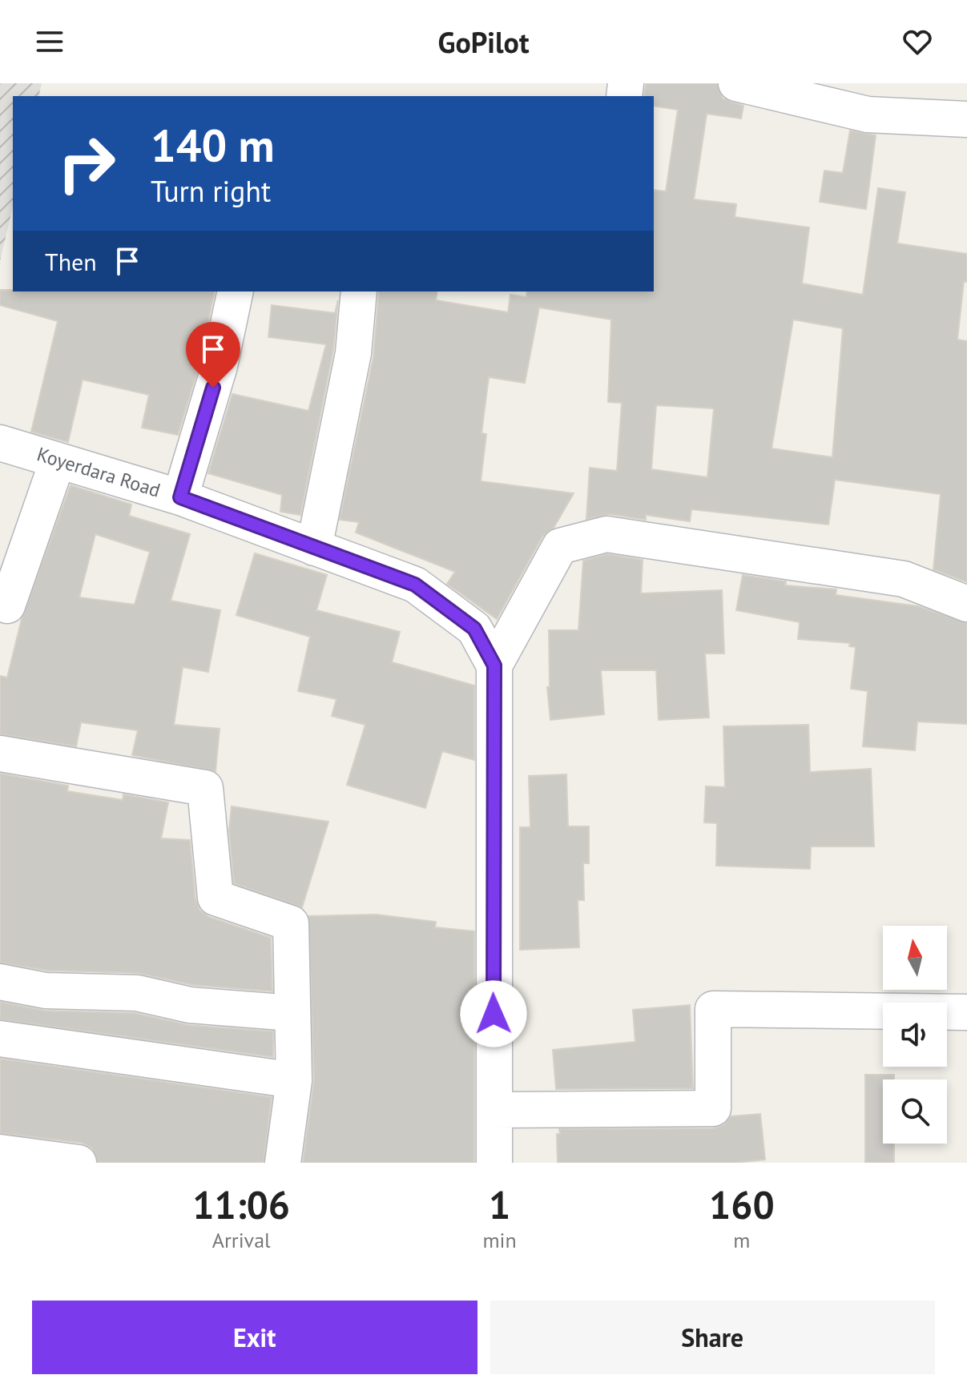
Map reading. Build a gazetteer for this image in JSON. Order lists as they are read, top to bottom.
{
  "streets": {
    "street": ["Koyerdara Road"]
  },
  "north": "top",
  "page": {
    "header": "GoPilot",
    "turn": ["140 m", "Turn right"],
    "then": "Then",
    "eta": [
      "11:06",
      "Arrival",
      "1",
      "min",
      "160",
      "m"
    ],
    "buttons": ["Exit", "Share"]
  }
}
